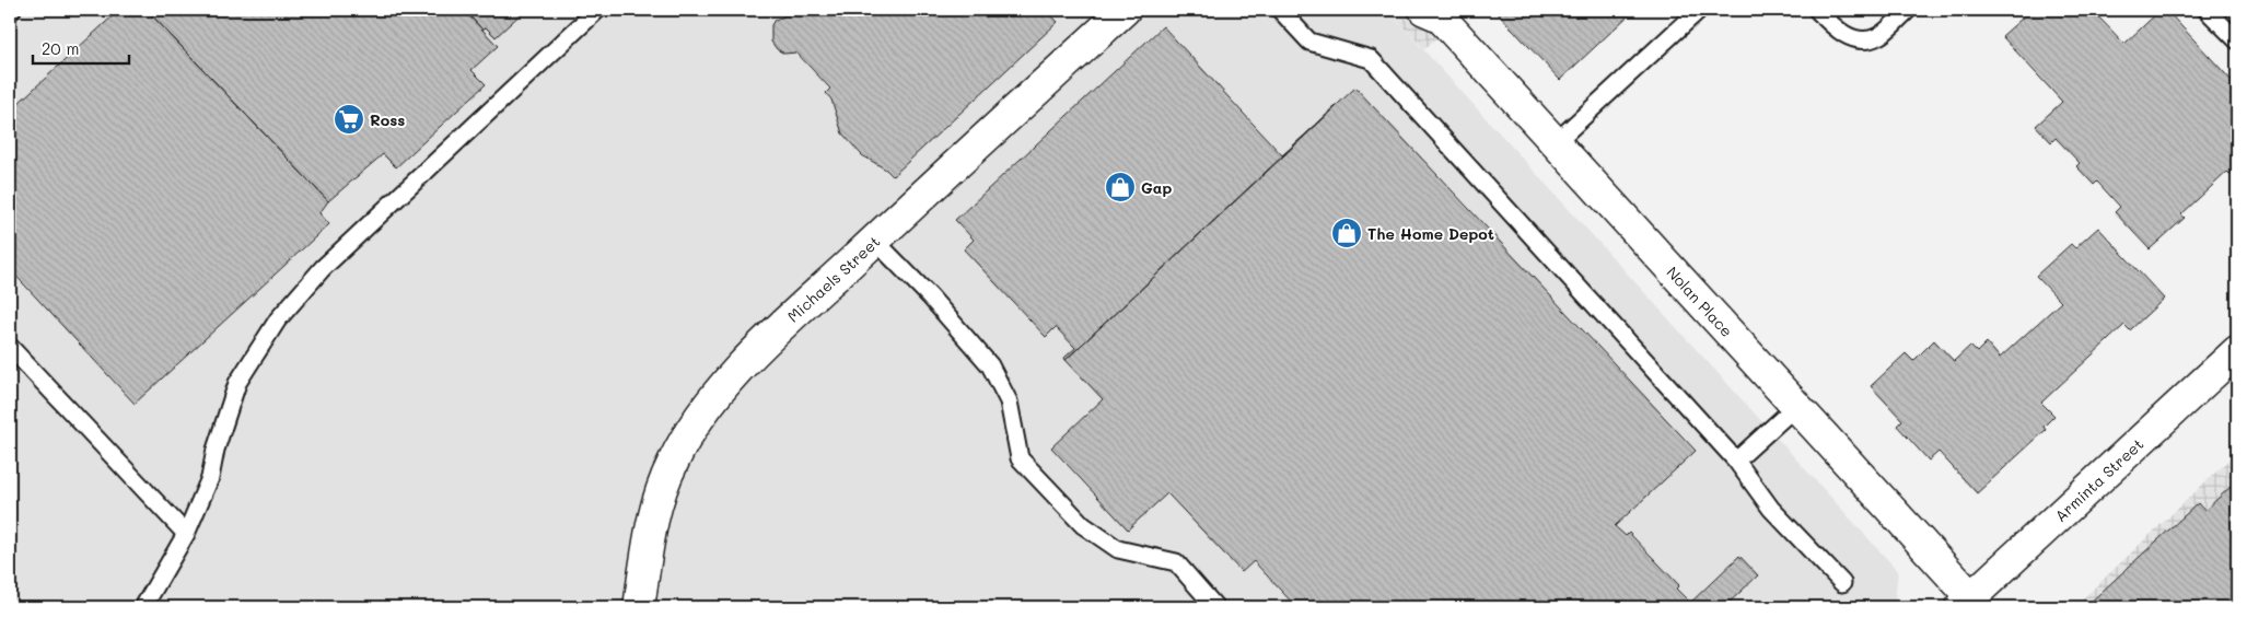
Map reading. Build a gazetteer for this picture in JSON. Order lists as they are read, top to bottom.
{
  "streets": {
    "street": ["Michaels Street", "Nolan Place", "Arminta Street"]
  },
  "crossings": [
    ["Nolan Place", "Arminta Street"]
  ],
  "places": {
    "supermarket": ["Ross"],
    "shop": ["Gap", "The Home Depot"]
  },
  "scale_bar": "20 m"
}
